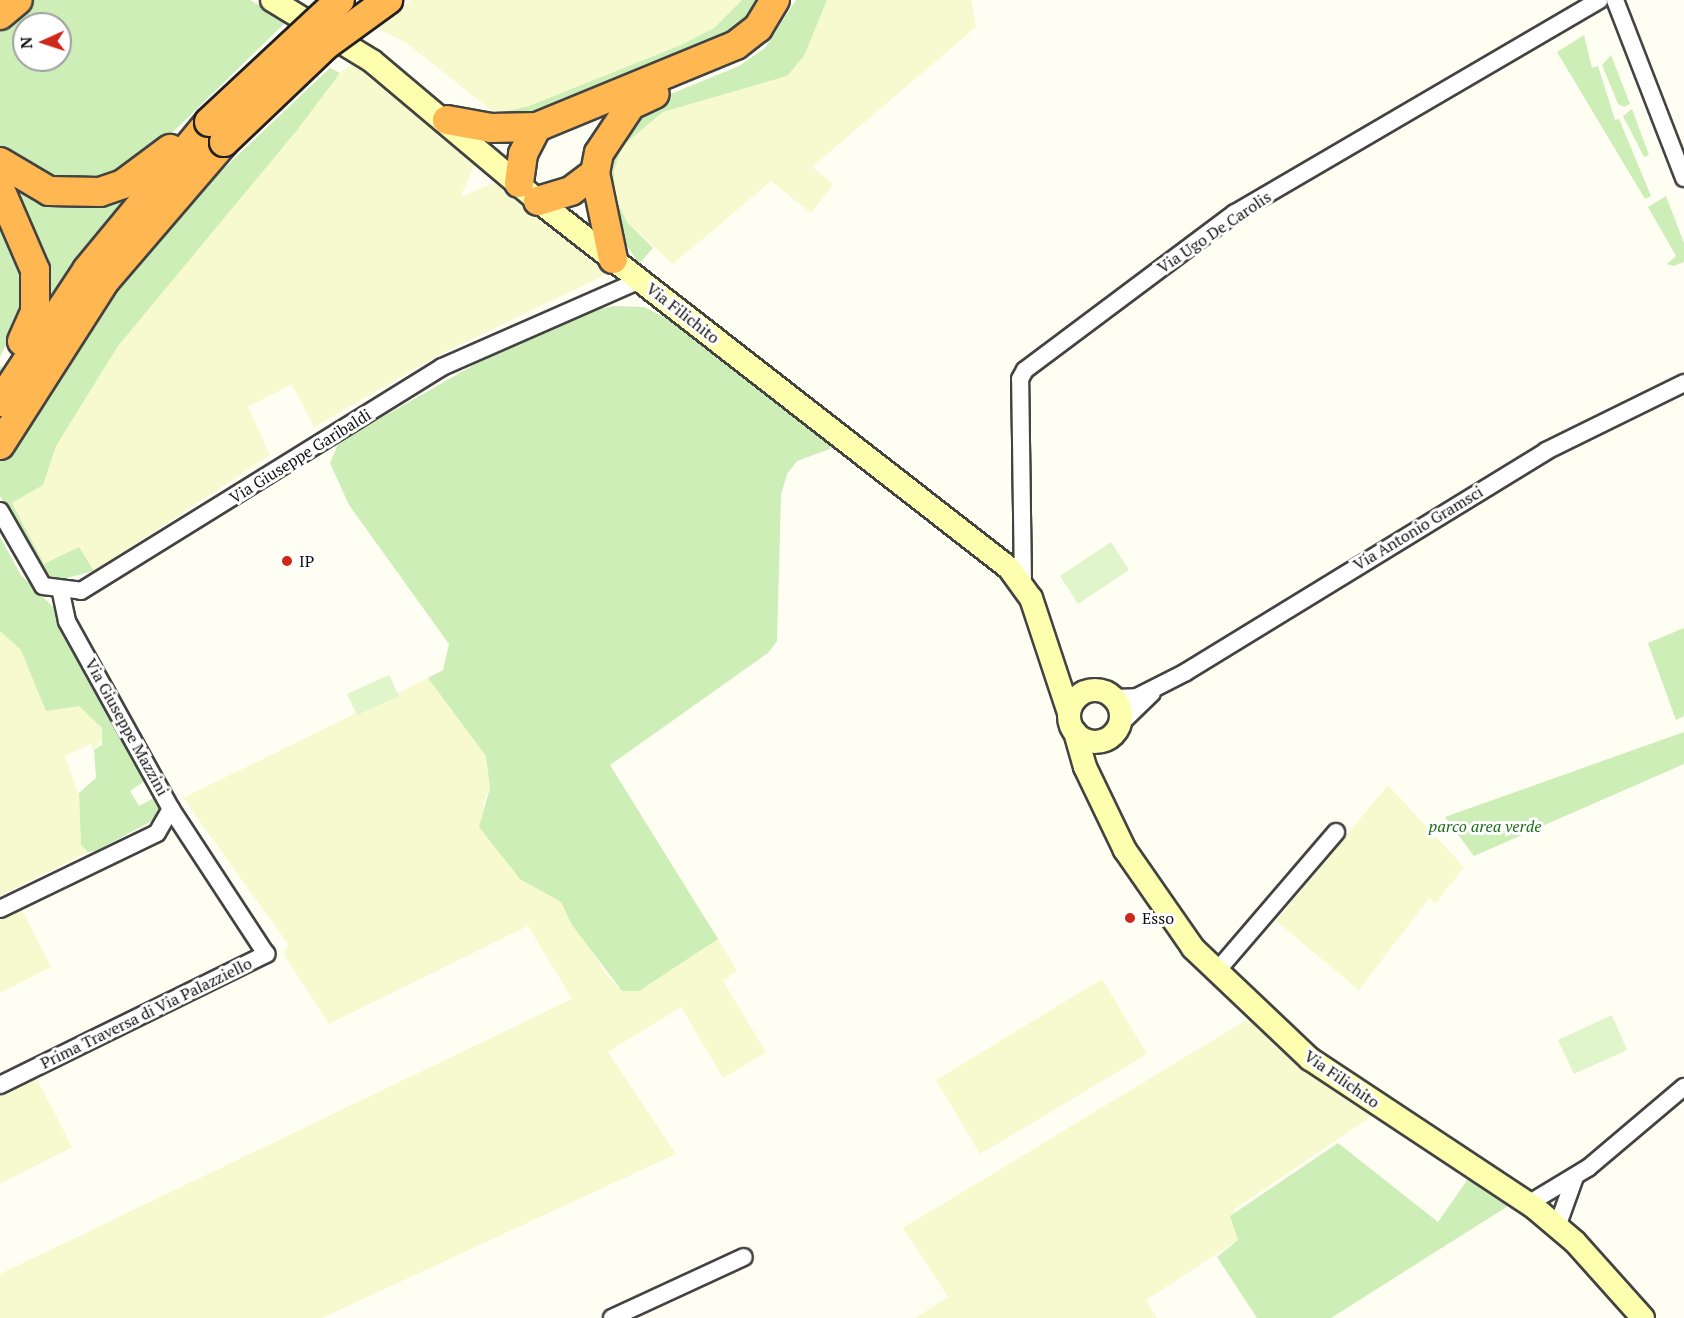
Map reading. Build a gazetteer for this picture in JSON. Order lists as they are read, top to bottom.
{
  "streets": {
    "street": [
      "Via Ugo De Carolis",
      "Via Filichito",
      "Via Giuseppe Garibaldi",
      "Via Antonio Gramsci",
      "Via Giuseppe Mazzini",
      "Prima Traversa di Via Palazziello"
    ]
  },
  "crossings": [
    ["Via Ugo De Carolis", "Via Filichito"],
    ["Via Filichito", "Via Giuseppe Garibaldi"],
    ["Via Filichito", "Via Antonio Gramsci"],
    ["Via Giuseppe Garibaldi", "Via Giuseppe Mazzini"],
    ["Via Giuseppe Mazzini", "Prima Traversa di Via Palazziello"]
  ],
  "parks": ["parco area verde"],
  "places": ["IP", "Esso"],
  "north": "left"
}
